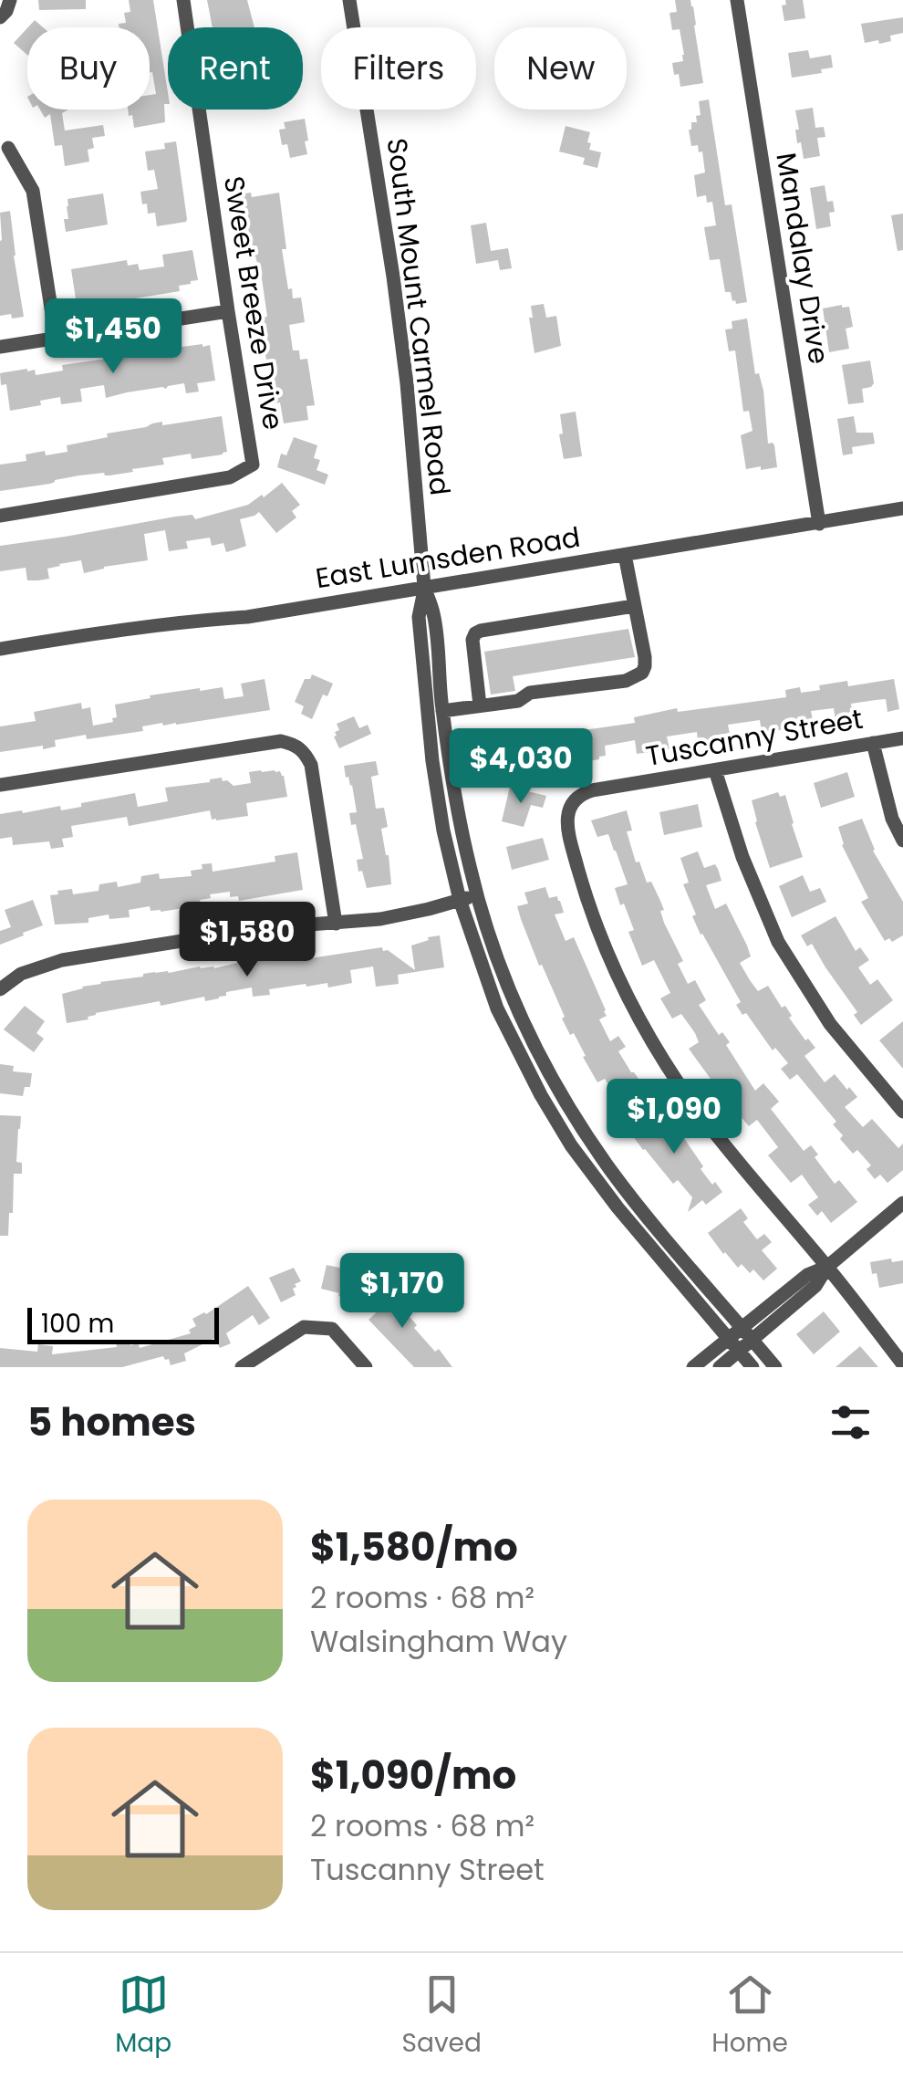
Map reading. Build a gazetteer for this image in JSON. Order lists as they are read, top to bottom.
{
  "streets": {
    "street": [
      "Mandalay Drive",
      "Sweet Breeze Drive",
      "South Mount Carmel Road",
      "East Lumsden Road",
      "Tuscanny Street"
    ]
  },
  "crossings": [
    ["Mandalay Drive", "East Lumsden Road"],
    ["South Mount Carmel Road", "East Lumsden Road"]
  ],
  "scale_bar": "100 m",
  "page": {
    "chip": [
      "Buy",
      "Rent",
      "Filters",
      "New"
    ],
    "price": [
      "$1,450",
      "$4,030",
      "$1,580",
      "$1,090",
      "$1,170"
    ],
    "scale": "100 m",
    "heading": "5 homes",
    "list": [
      {
        "name": "$1,580/mo",
        "note": "2 rooms · 68 m² · Walsingham Way"
      },
      {
        "name": "$1,090/mo",
        "note": "2 rooms · 68 m² · Tuscanny Street"
      }
    ],
    "tabs": ["Map", "Saved", "Home"]
  }
}
